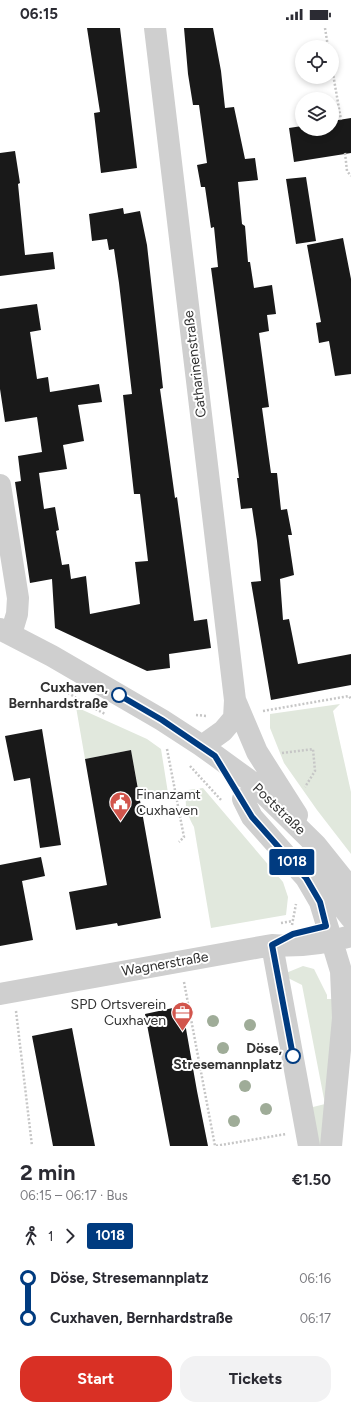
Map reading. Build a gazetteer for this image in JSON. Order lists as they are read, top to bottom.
{
  "streets": {
    "street": ["Catharinenstraße", "Poststraße", "Wagnerstraße"]
  },
  "crossings": [
    ["Catharinenstraße", "Poststraße"],
    ["Poststraße", "Wagnerstraße"]
  ],
  "places": {
    "other": ["Cuxhaven, Bernhardstraße", "Döse, Stresemannplatz"],
    "public building": ["Finanzamt Cuxhaven"],
    "office": ["SPD Ortsverein Cuxhaven"]
  },
  "lines": ["bus line 1018"],
  "page": {
    "status": "06:15",
    "on_map": "1018",
    "heading": ["2 min", "06:15 – 06:17 · Bus", "€1.50"],
    "legs": ["1", "1018"],
    "list": [
      {
        "name": "Döse, Stresemannplatz",
        "value": "06:16"
      },
      {
        "name": "Cuxhaven, Bernhardstraße",
        "value": "06:17"
      }
    ],
    "buttons": ["Start", "Tickets"]
  }
}
